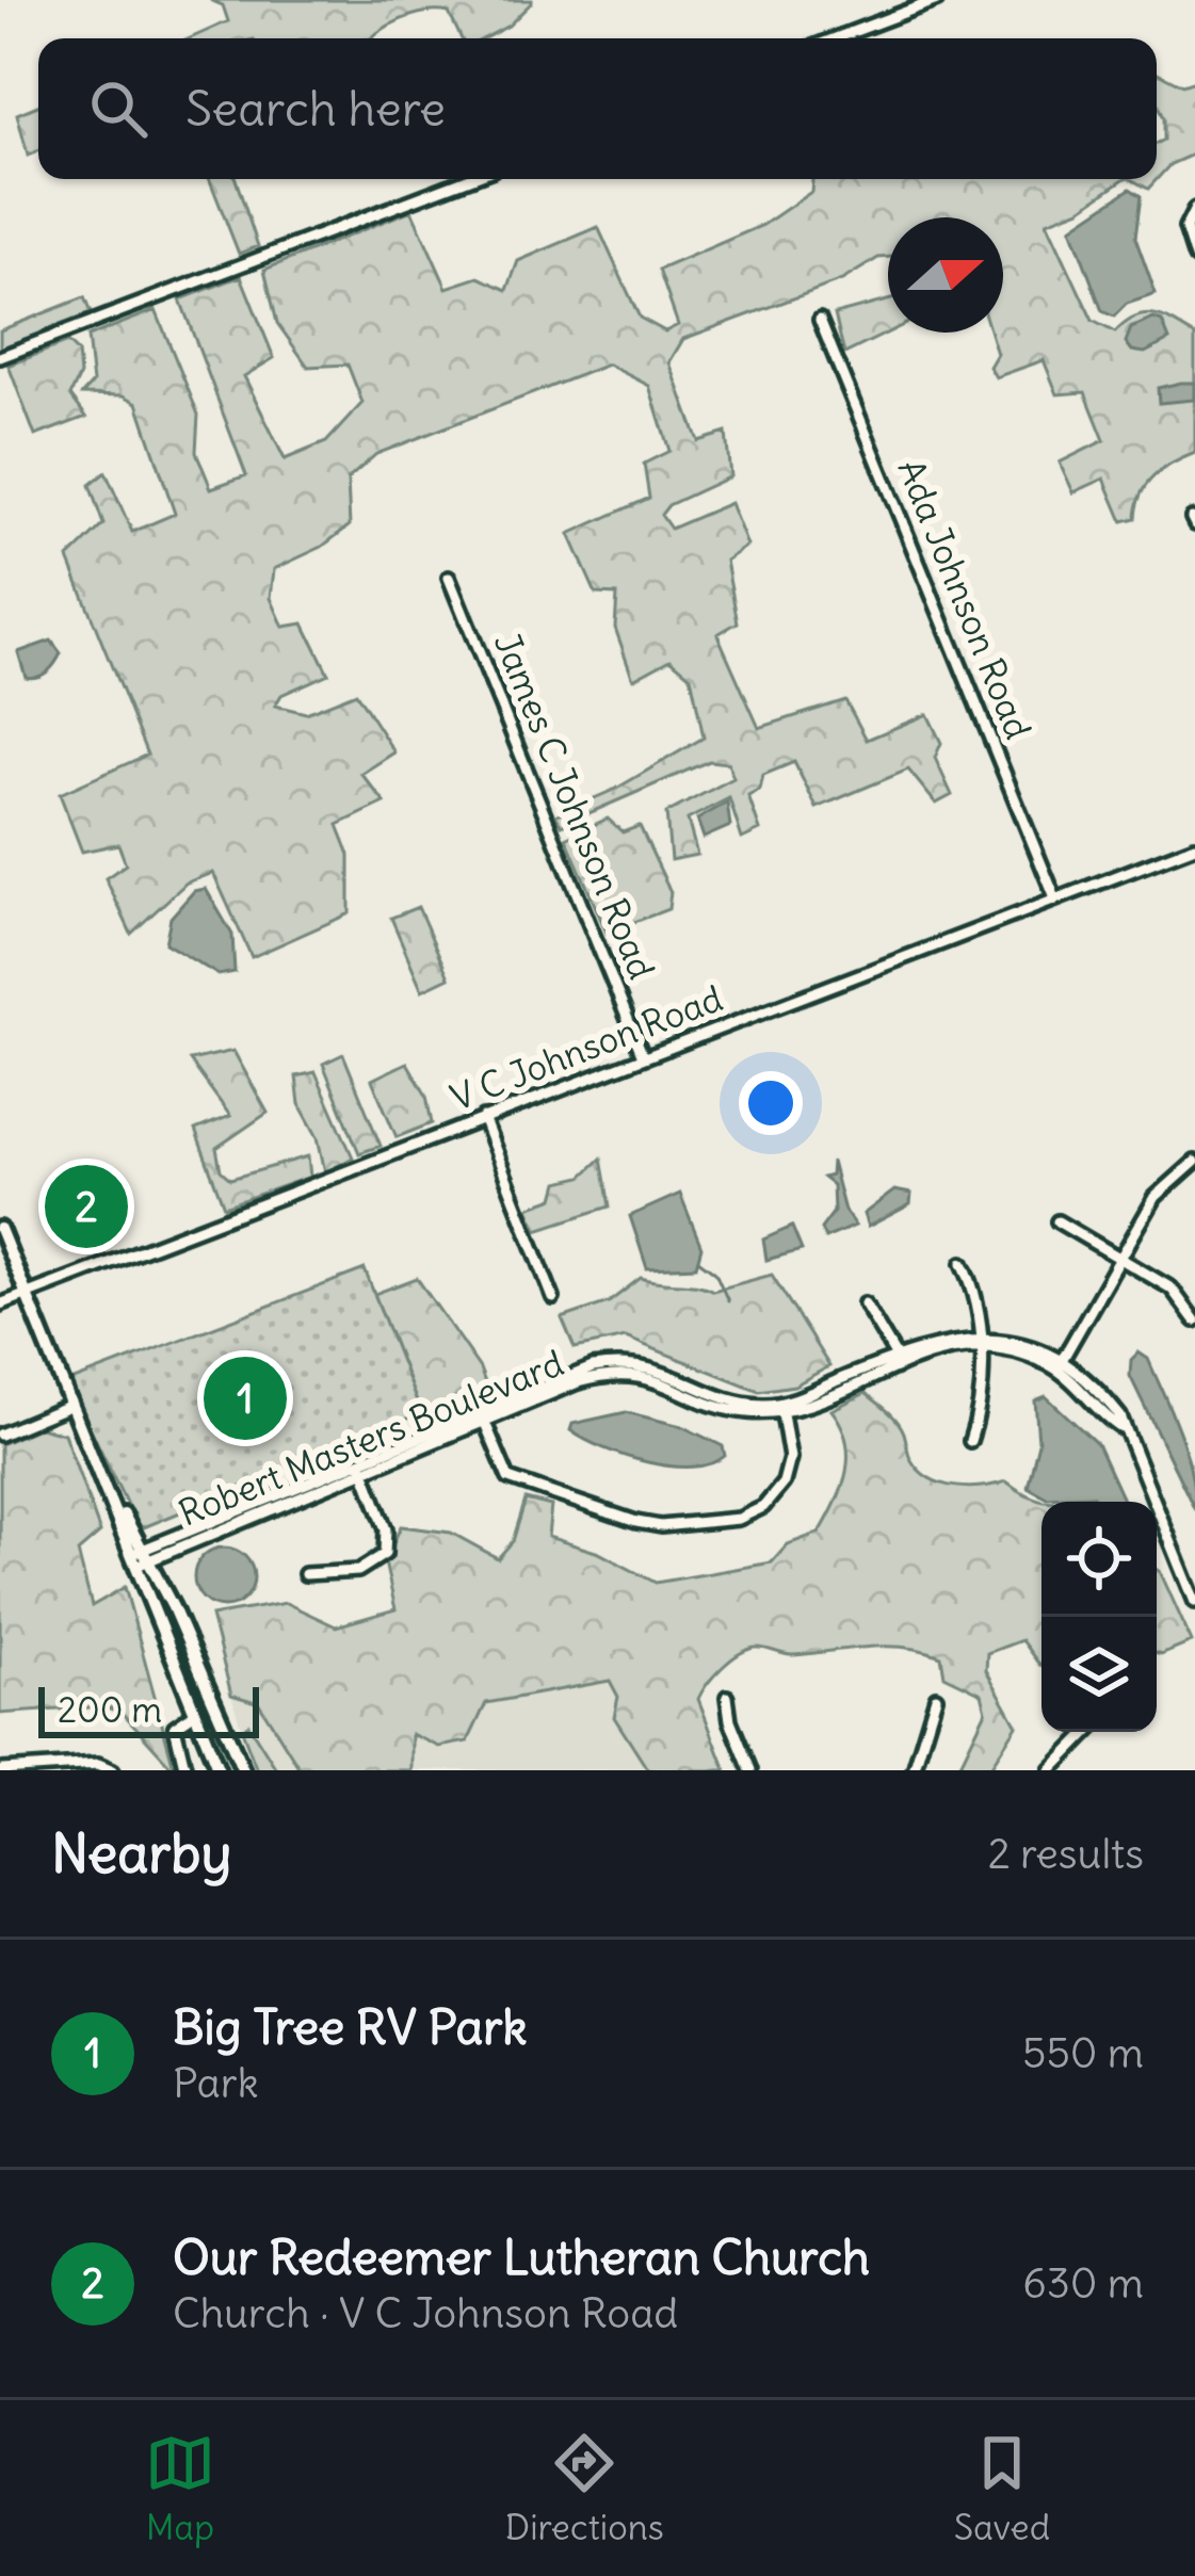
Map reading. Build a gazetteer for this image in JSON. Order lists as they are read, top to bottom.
{
  "streets": {
    "street": [
      "Ada Johnson Road",
      "James C Johnson Road",
      "V C Johnson Road",
      "Robert Masters Boulevard"
    ]
  },
  "crossings": [
    ["Ada Johnson Road", "V C Johnson Road"],
    ["James C Johnson Road", "V C Johnson Road"]
  ],
  "scale_bar": "200 m",
  "north": "right",
  "page": {
    "search": "Search here",
    "pins": ["2", "1"],
    "scale": "200 m",
    "heading": ["Nearby", "2 results"],
    "list": [
      {
        "mark": "1",
        "name": "Big Tree RV Park",
        "note": "Park",
        "value": "550 m"
      },
      {
        "mark": "2",
        "name": "Our Redeemer Lutheran Church",
        "note": "Church · V C Johnson Road",
        "value": "630 m"
      }
    ],
    "nav": ["Map", "Directions", "Saved"]
  }
}
